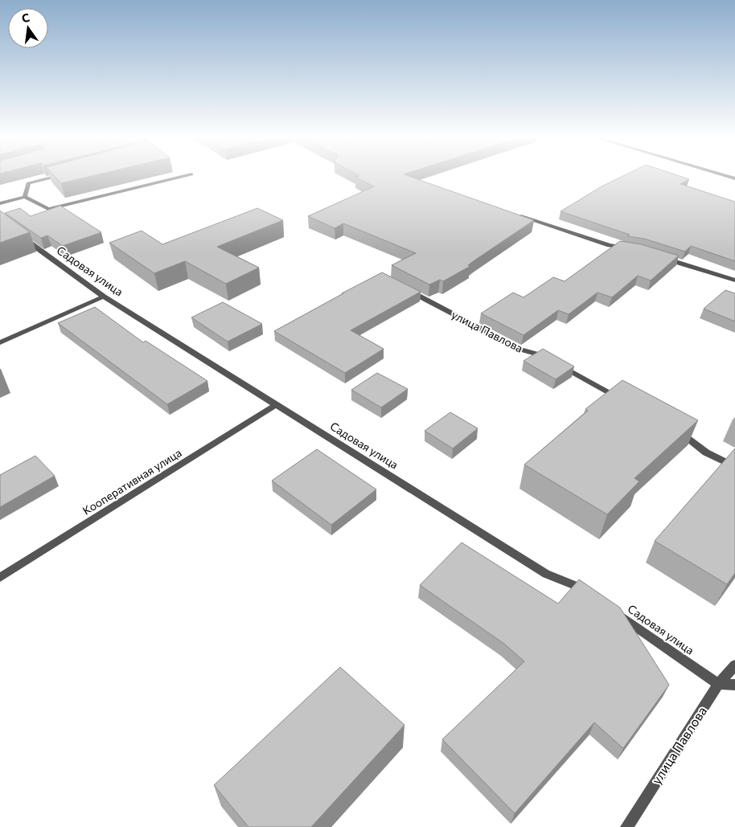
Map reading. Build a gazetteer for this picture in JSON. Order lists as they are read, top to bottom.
{
  "streets": {
    "street": ["Садовая улица", "улица Павлова", "Кооперативная улица"]
  },
  "crossings": [
    ["Садовая улица", "улица Павлова"],
    ["Садовая улица", "Кооперативная улица"]
  ],
  "north": "top"
}
